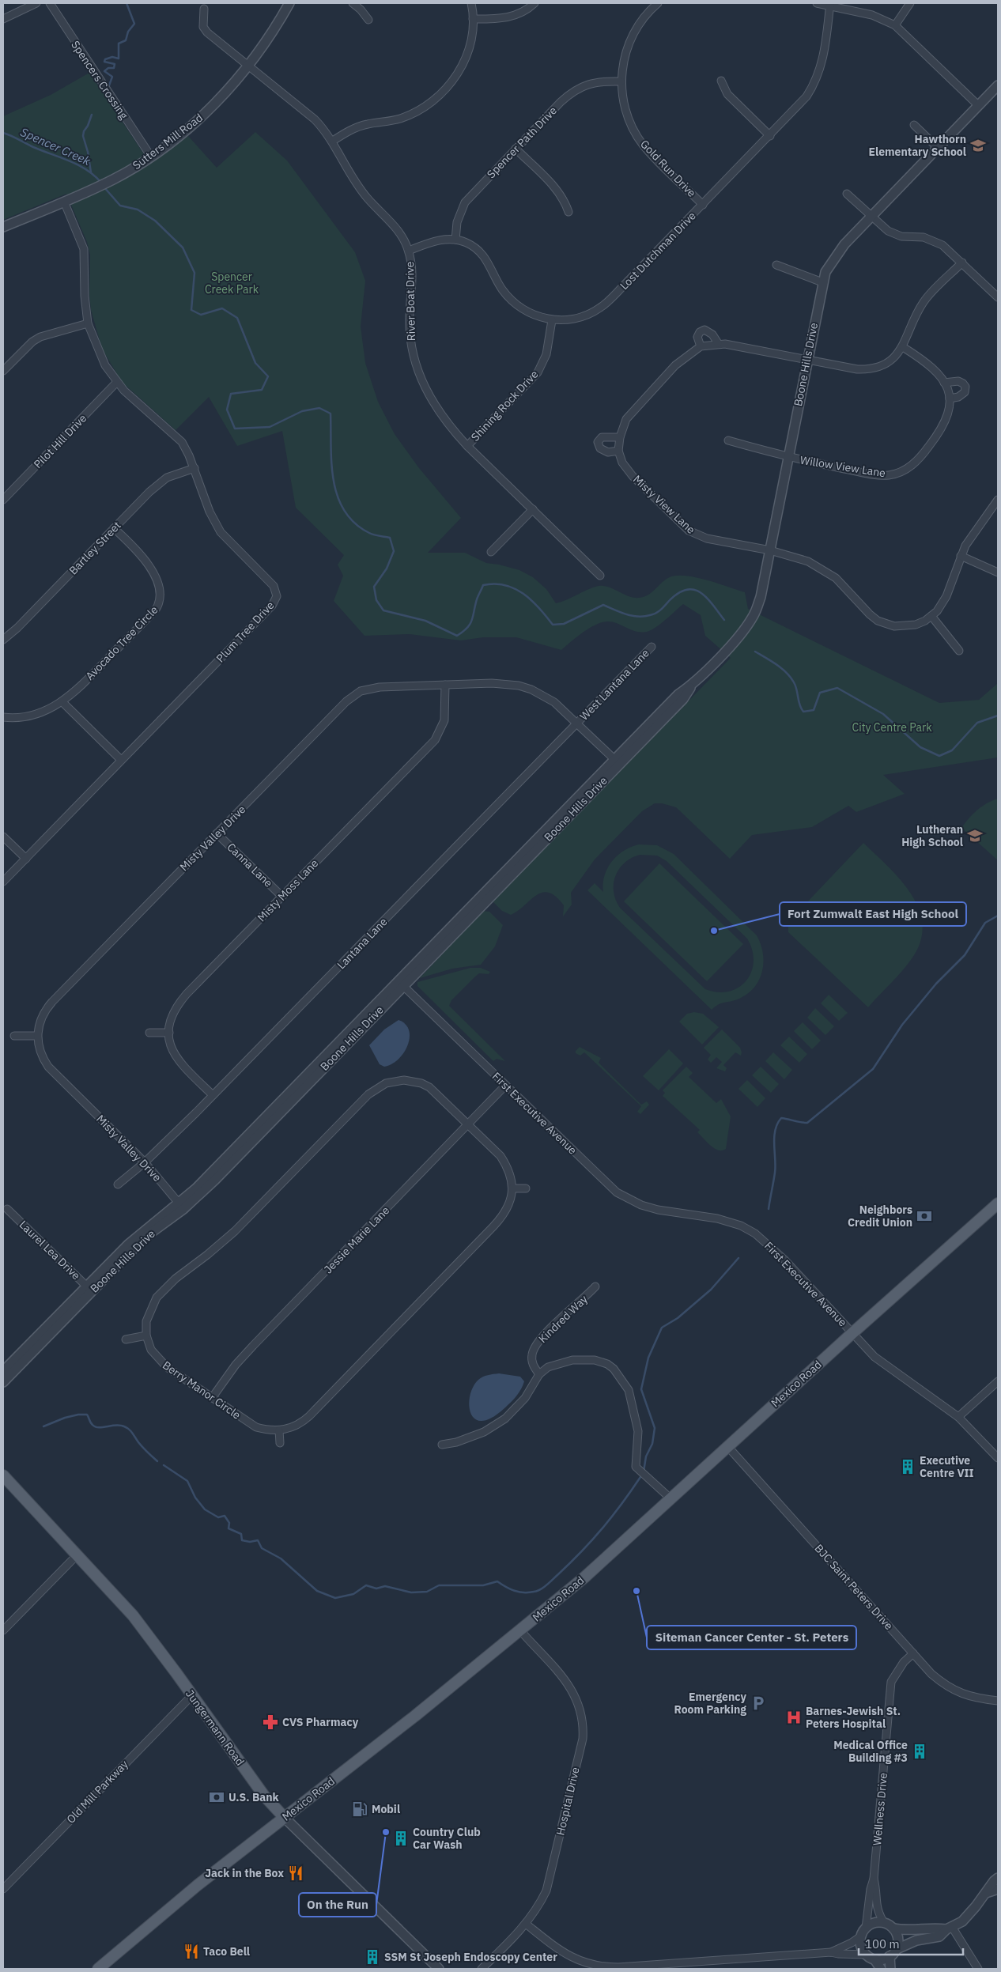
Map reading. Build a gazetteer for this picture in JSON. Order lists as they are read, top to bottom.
{
  "streets": {
    "main road": ["Mexico Road", "Jungermann Road"],
    "street": [
      "Spencers Crossing",
      "Sutters Mill Road",
      "Spencer Path Drive",
      "Gold Run Drive",
      "Lost Dutchman Drive",
      "River Boat Drive",
      "Boone Hills Drive",
      "Shining Rock Drive",
      "Pilot Hill Drive",
      "Willow View Lane",
      "Misty View Lane",
      "Bartley Street",
      "Plum Tree Drive",
      "Avocado Tree Circle",
      "West Lantana Lane",
      "Misty Valley Drive",
      "Canna Lane",
      "Misty Moss Lane",
      "Lantana Lane",
      "First Executive Avenue",
      "Jessie Marie Lane",
      "Laurel Lea Drive",
      "Kindred Way",
      "Berry Manor Circle",
      "BJC Saint Peters Drive",
      "Old Mill Parkway",
      "Hospital Drive",
      "Wellness Drive"
    ]
  },
  "crossings": [
    ["Spencers Crossing", "Sutters Mill Road"],
    ["Sutters Mill Road", "River Boat Drive"],
    ["Sutters Mill Road", "Plum Tree Drive"],
    ["Spencer Path Drive", "Gold Run Drive"],
    ["Spencer Path Drive", "Lost Dutchman Drive"],
    ["Gold Run Drive", "Lost Dutchman Drive"],
    ["Lost Dutchman Drive", "River Boat Drive"],
    ["Lost Dutchman Drive", "Shining Rock Drive"],
    ["River Boat Drive", "Shining Rock Drive"],
    ["Boone Hills Drive", "Willow View Lane"],
    ["Boone Hills Drive", "Misty View Lane"],
    ["Boone Hills Drive", "Misty Valley Drive"],
    ["Boone Hills Drive", "First Executive Avenue"],
    ["Boone Hills Drive", "Laurel Lea Drive"],
    ["Pilot Hill Drive", "Plum Tree Drive"],
    ["Bartley Street", "Plum Tree Drive"],
    ["Bartley Street", "Avocado Tree Circle"],
    ["West Lantana Lane", "Misty Valley Drive"],
    ["West Lantana Lane", "Lantana Lane"],
    ["Misty Valley Drive", "Canna Lane"],
    ["Misty Valley Drive", "Misty Moss Lane"],
    ["Misty Valley Drive", "Lantana Lane"],
    ["Canna Lane", "Misty Moss Lane"],
    ["Misty Moss Lane", "Lantana Lane"],
    ["First Executive Avenue", "Jessie Marie Lane"],
    ["First Executive Avenue", "Mexico Road"],
    ["Jessie Marie Lane", "Berry Manor Circle"],
    ["Mexico Road", "BJC Saint Peters Drive"],
    ["Mexico Road", "Jungermann Road"],
    ["Mexico Road", "Hospital Drive"],
    ["BJC Saint Peters Drive", "Wellness Drive"],
    ["Jungermann Road", "Old Mill Parkway"]
  ],
  "water": ["Spencer Creek"],
  "parks": ["Spencer Creek Park", "City Centre Park"],
  "places": {
    "school or university": ["Hawthorn Elementary School", "Lutheran High School"],
    "other": ["Fort Zumwalt East High School", "Siteman Cancer Center - St. Peters", "On the Run"],
    "bank": ["Neighbors Credit Union", "U.S. Bank"],
    "building": [
      "Executive Centre VII",
      "Medical Office Building #3",
      "Country Club Car Wash",
      "SSM St Joseph Endoscopy Center"
    ],
    "parking": ["Emergency Room Parking"],
    "hospital": ["Barnes-Jewish St. Peters Hospital"],
    "pharmacy": ["CVS Pharmacy"],
    "fuel station": ["Mobil"],
    "restaurant": ["Jack in the Box", "Taco Bell"]
  },
  "scale_bar": "100 m"
}
